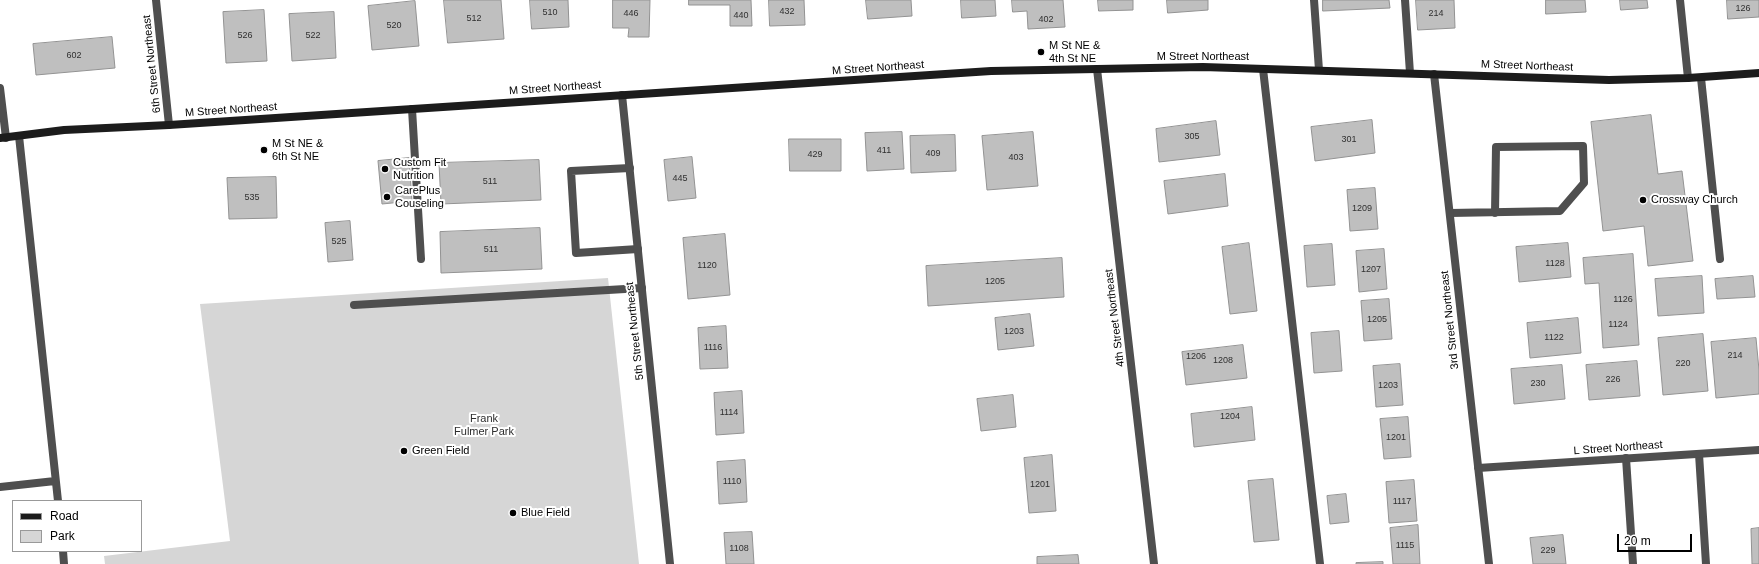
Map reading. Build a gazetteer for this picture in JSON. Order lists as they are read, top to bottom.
{
  "streets": {
    "main road": ["M Street Northeast"],
    "street": [
      "6th Street Northeast",
      "4th Street Northeast",
      "3rd Street Northeast",
      "5th Street Northeast",
      "L Street Northeast"
    ]
  },
  "crossings": [
    ["M Street Northeast", "6th Street Northeast"],
    ["M Street Northeast", "4th Street Northeast"],
    ["M Street Northeast", "3rd Street Northeast"],
    ["M Street Northeast", "5th Street Northeast"],
    ["3rd Street Northeast", "L Street Northeast"]
  ],
  "parks": ["Frank Fulmer Park"],
  "places": [
    "M St NE & 4th St NE",
    "M St NE & 6th St NE",
    "Custom Fit Nutrition",
    "CarePlus Couseling",
    "Crossway Church",
    "Green Field",
    "Blue Field"
  ],
  "house_numbers": [
    "126",
    "432",
    "510",
    "446",
    "214",
    "440",
    "512",
    "402",
    "520",
    "526",
    "522",
    "602",
    "305",
    "301",
    "411",
    "409",
    "429",
    "403",
    "445",
    "511",
    "535",
    "1209",
    "525",
    "511",
    "1128",
    "1120",
    "1207",
    "1205",
    "1126",
    "1205",
    "1124",
    "1203",
    "1122",
    "1116",
    "214",
    "1206",
    "1208",
    "220",
    "226",
    "230",
    "1203",
    "1114",
    "1204",
    "1201",
    "1110",
    "1201",
    "1117",
    "1115",
    "1108",
    "229"
  ],
  "legend": ["Road", "Park"],
  "scale_bar": "20 m"
}
